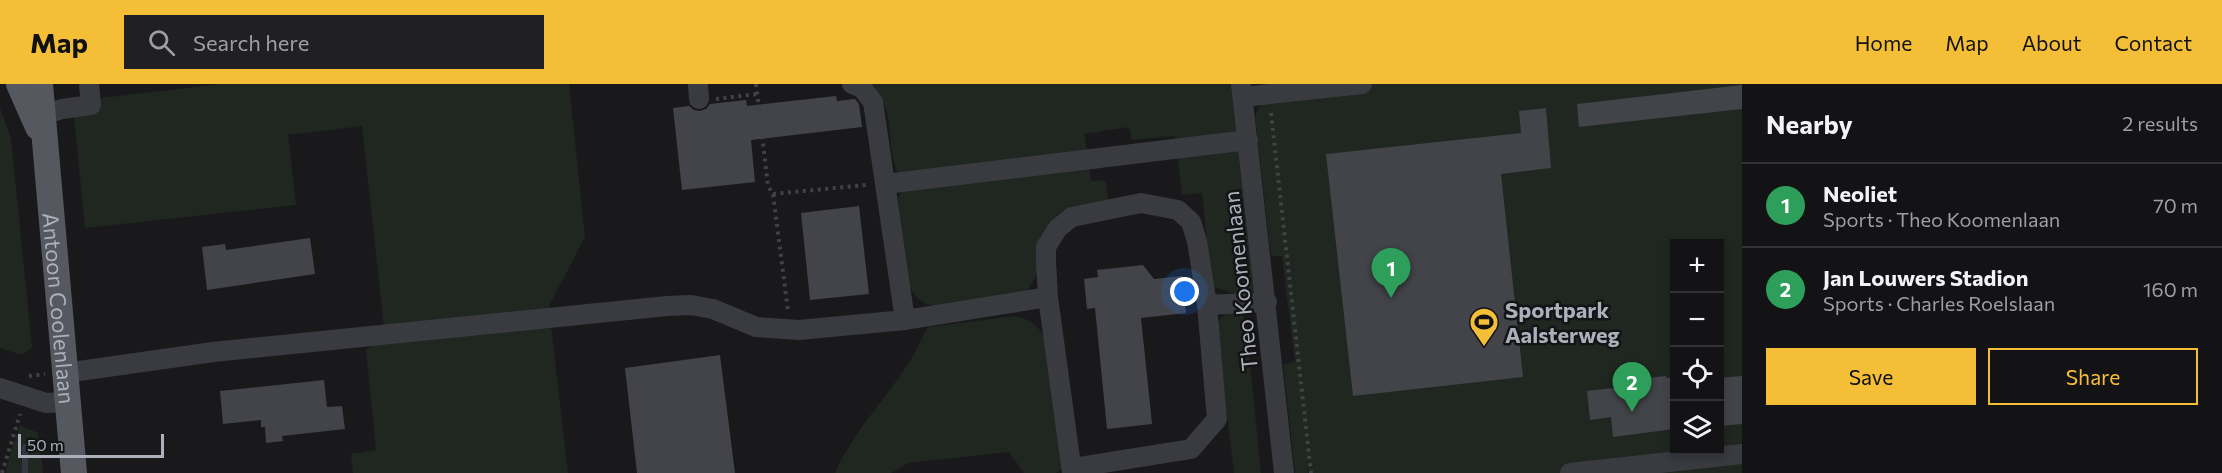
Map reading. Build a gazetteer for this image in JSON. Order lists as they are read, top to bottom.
{
  "streets": {
    "main road": ["Antoon Coolenlaan"],
    "street": ["Theo Koomenlaan"]
  },
  "places": {
    "sports": ["Sportpark Aalsterweg"]
  },
  "scale_bar": "50 m",
  "page": {
    "header": "Map",
    "search": "Search here",
    "nav": [
      "Home",
      "Map",
      "About",
      "Contact"
    ],
    "heading": ["Nearby", "2 results"],
    "list": [
      {
        "mark": "1",
        "name": "Neoliet",
        "note": "Sports · Theo Koomenlaan",
        "value": "70 m"
      },
      {
        "mark": "2",
        "name": "Jan Louwers Stadion",
        "note": "Sports · Charles Roelslaan",
        "value": "160 m"
      }
    ],
    "map_buttons": ["+", "−"],
    "pins": ["1", "2"],
    "buttons": ["Save", "Share"],
    "scale": "50 m"
  }
}
